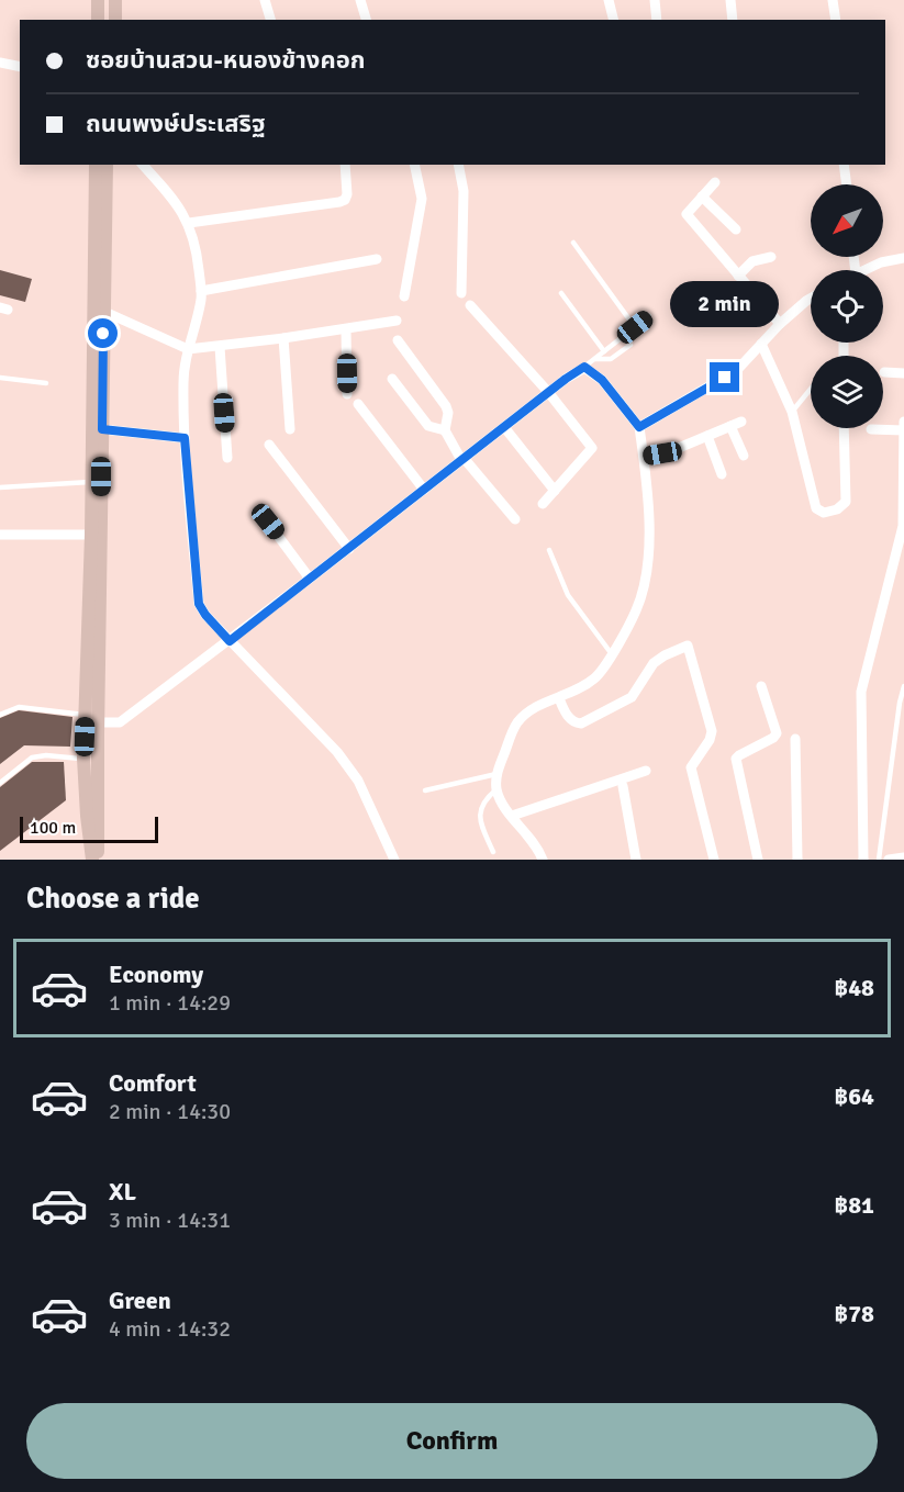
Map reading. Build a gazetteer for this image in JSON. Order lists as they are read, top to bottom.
{
  "scale_bar": "100 m",
  "north": "bottom left",
  "page": {
    "banner": ["ซอยบ้านสวน-หนองข้างคอก", "ถนนพงษ์ประเสริฐ"],
    "bubble": "2 min",
    "scale": "100 m",
    "heading": "Choose a ride",
    "list": [
      {
        "name": "Economy",
        "note": "1 min · 14:29",
        "value": "฿48"
      },
      {
        "name": "Comfort",
        "note": "2 min · 14:30",
        "value": "฿64"
      },
      {
        "name": "XL",
        "note": "3 min · 14:31",
        "value": "฿81"
      },
      {
        "name": "Green",
        "note": "4 min · 14:32",
        "value": "฿78"
      }
    ],
    "buttons": "Confirm"
  }
}
